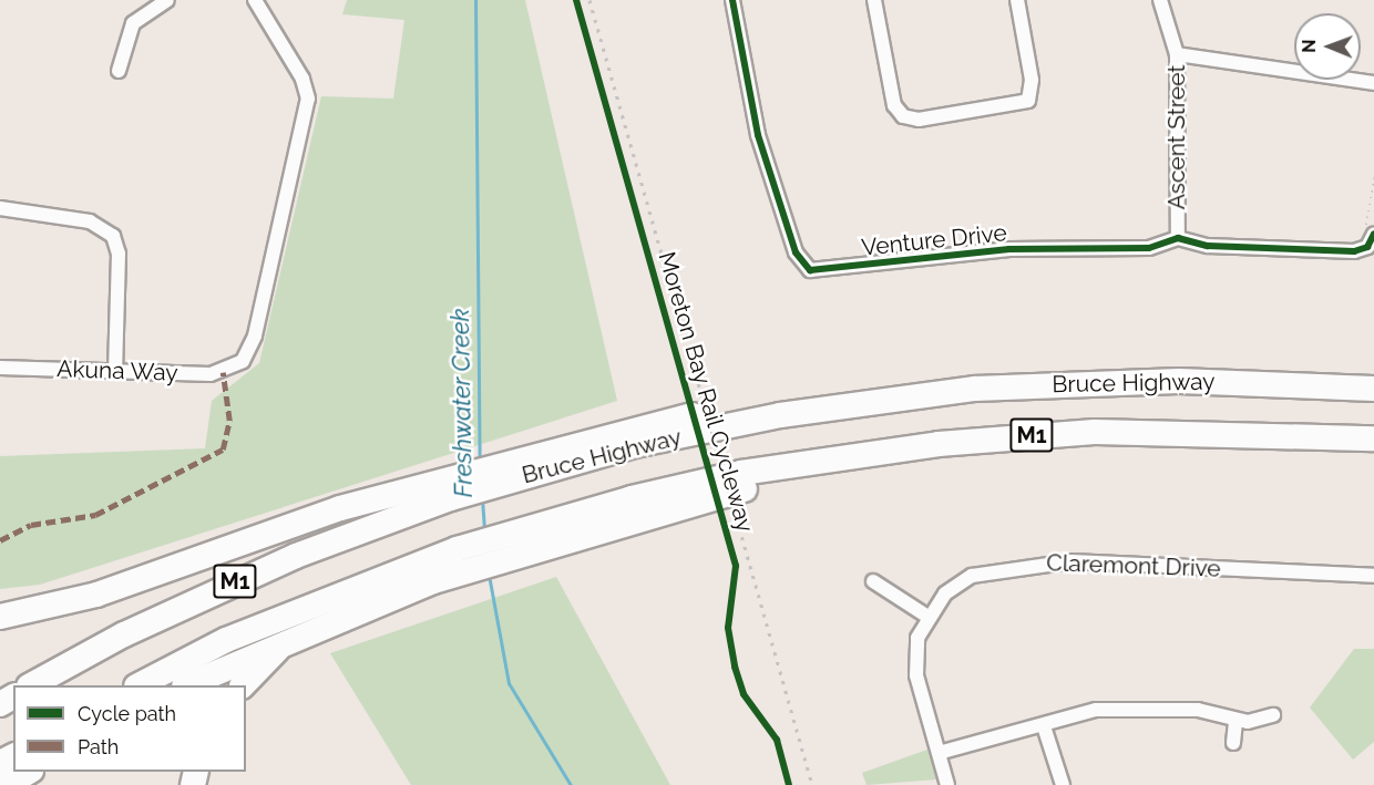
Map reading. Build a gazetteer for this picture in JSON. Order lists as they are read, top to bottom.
{
  "streets": {
    "highway": ["Bruce Highway", "M1"],
    "street": [
      "Ascent Street",
      "Venture Drive",
      "Akuna Way",
      "Claremont Drive"
    ],
    "cycle path": ["Moreton Bay Rail Cycleway"]
  },
  "crossings": [
    ["Ascent Street", "Venture Drive"],
    ["Bruce Highway", "M1"]
  ],
  "water": ["Freshwater Creek"],
  "legend": ["Cycle path", "Path"],
  "north": "left"
}
